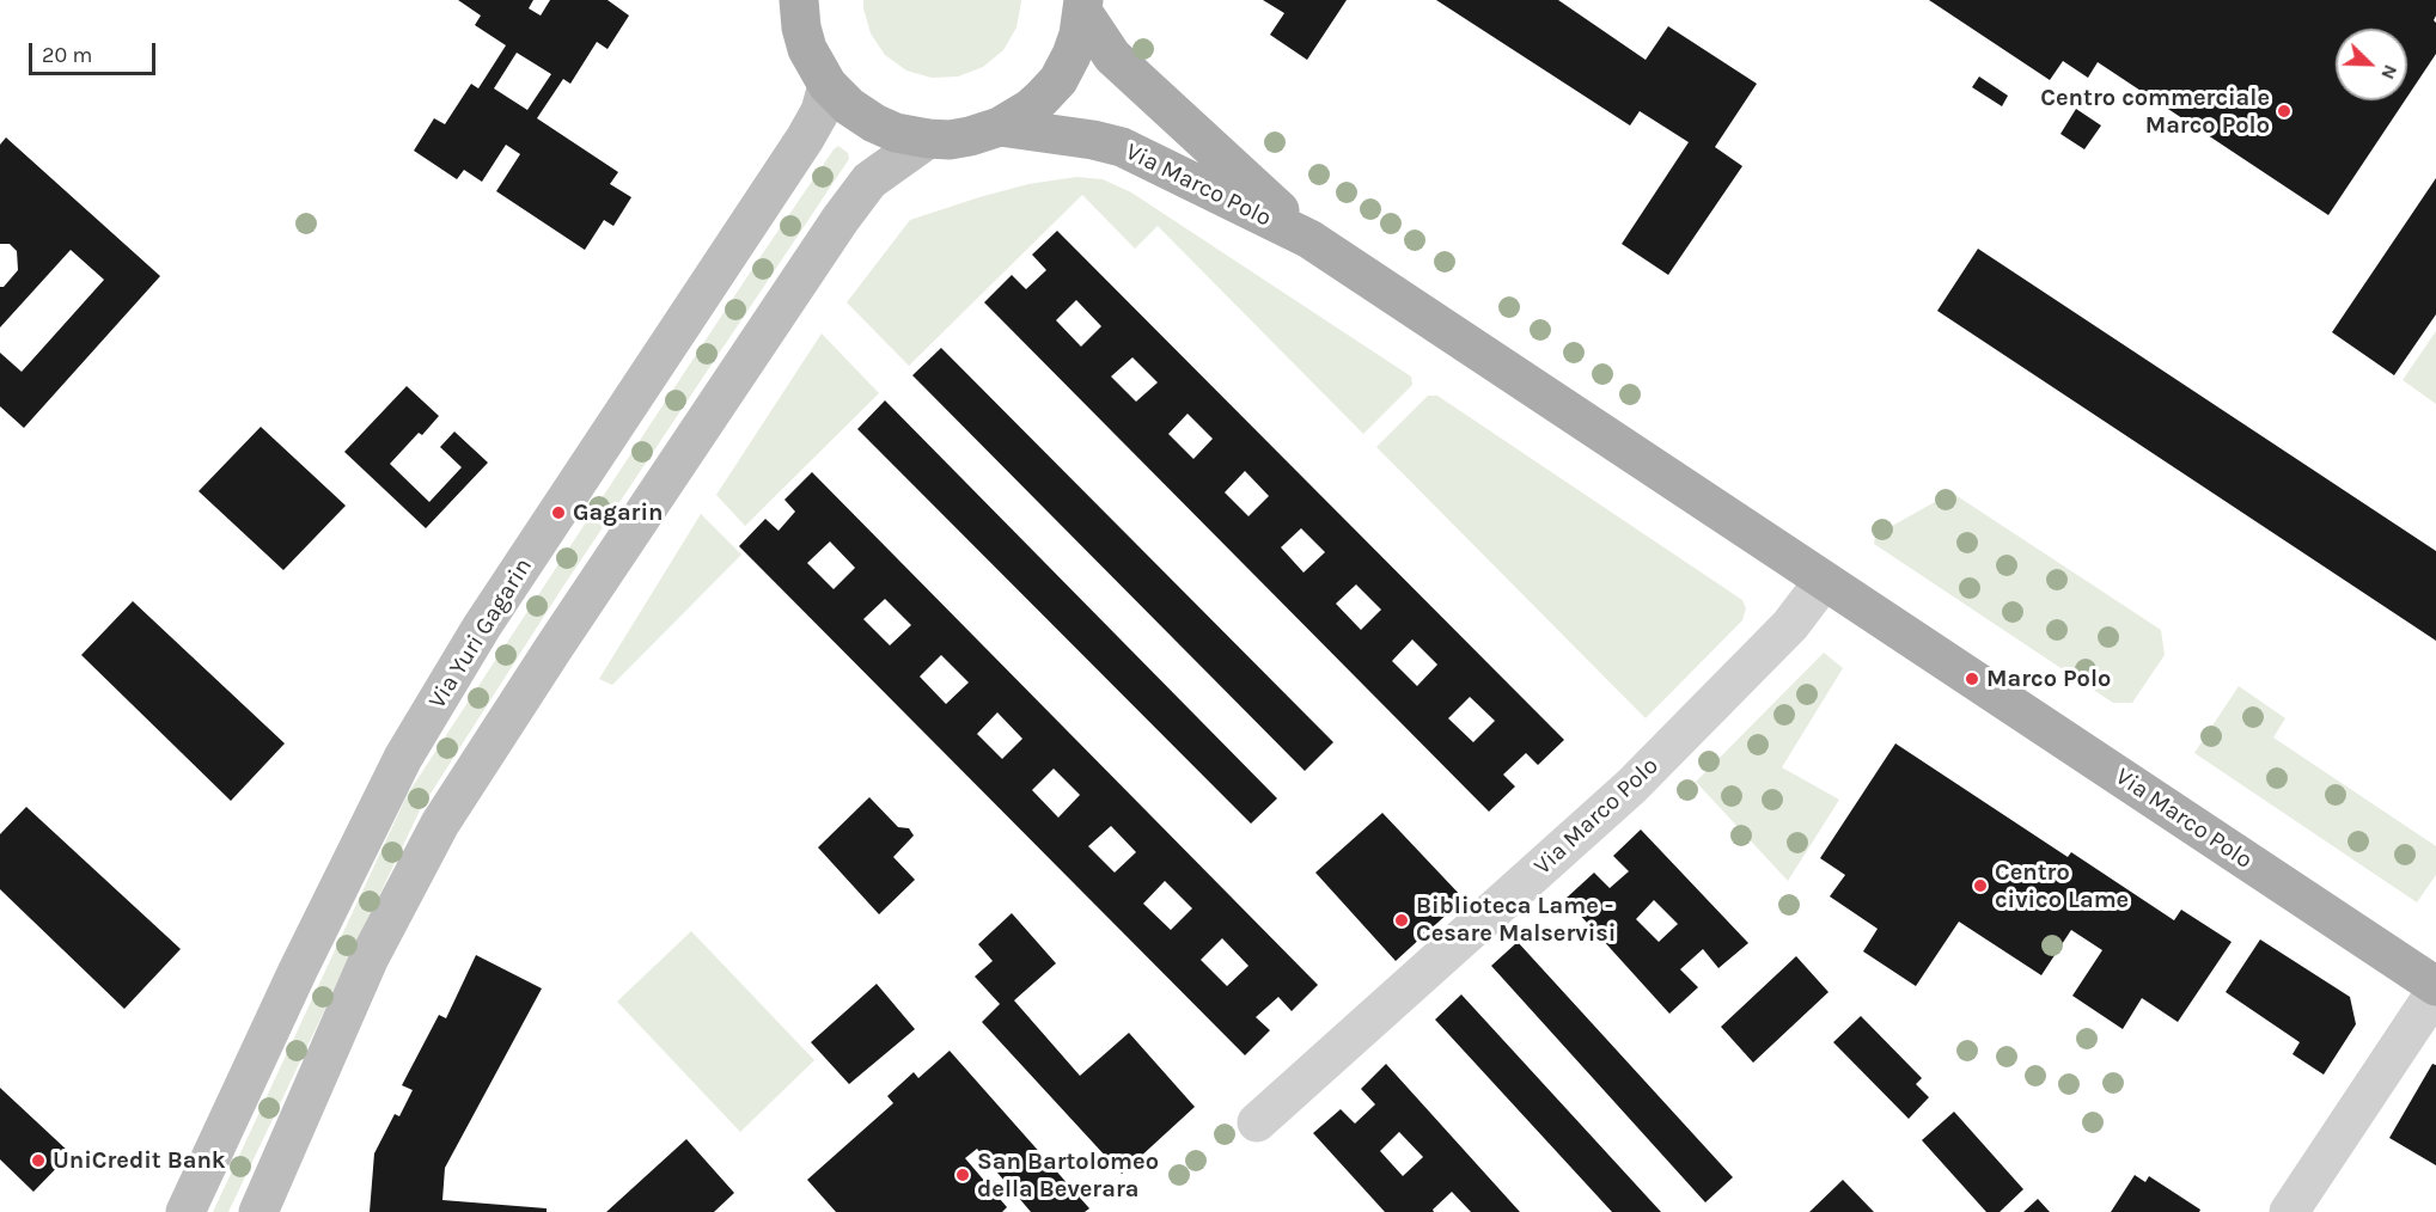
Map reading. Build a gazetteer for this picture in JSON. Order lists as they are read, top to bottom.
{
  "streets": {
    "main road": ["Via Marco Polo", "Via Yuri Gagarin"]
  },
  "places": [
    "Centro commerciale Marco Polo",
    "Gagarin",
    "Marco Polo",
    "Centro civico Lame",
    "Biblioteca Lame - Cesare Malservisi",
    "UniCredit Bank",
    "San Bartolomeo della Beverara"
  ],
  "scale_bar": "20 m",
  "north": "bottom right"
}
